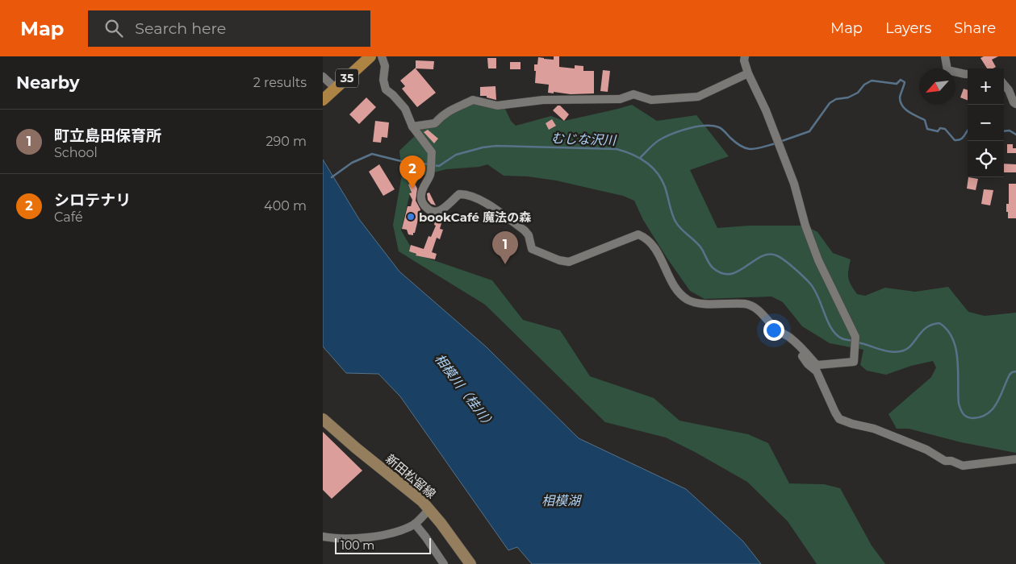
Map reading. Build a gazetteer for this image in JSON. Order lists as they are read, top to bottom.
{
  "streets": {
    "main road": ["35", "新田松留線"]
  },
  "water": ["むじな沢川", "相模川（桂川）", "相模湖"],
  "places": ["bookCafé 魔法の森"],
  "scale_bar": "100 m",
  "north": "bottom left",
  "page": {
    "header": "Map",
    "search": "Search here",
    "nav": ["Map", "Layers", "Share"],
    "heading": ["Nearby", "2 results"],
    "map_buttons": ["+", "−"],
    "list": [
      {
        "mark": "1",
        "name": "町立島田保育所",
        "note": "School",
        "value": "290 m"
      },
      {
        "mark": "2",
        "name": "シロテナリ",
        "note": "Café",
        "value": "400 m"
      }
    ],
    "pins": ["2", "1"],
    "scale": "100 m"
  }
}
